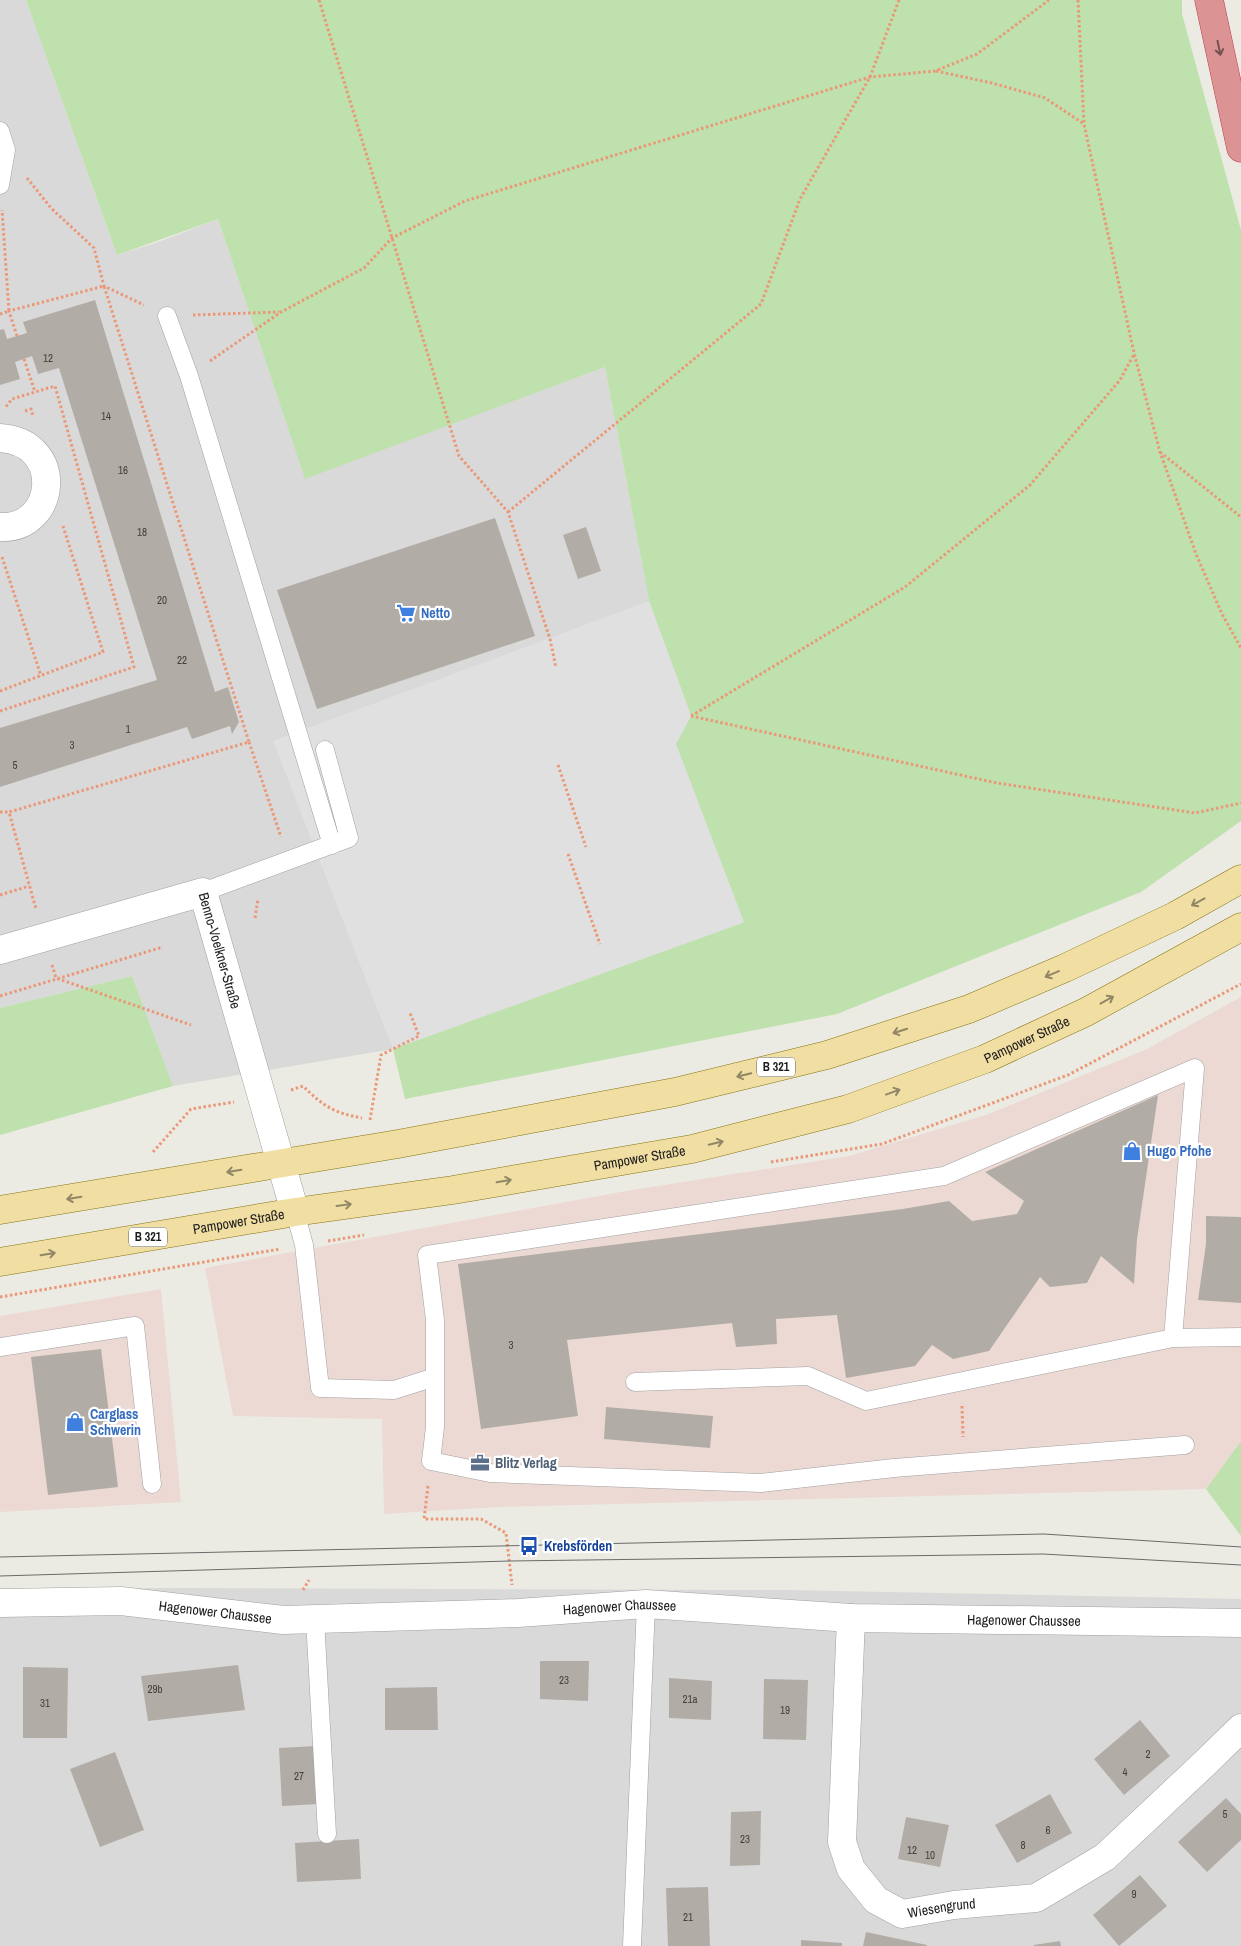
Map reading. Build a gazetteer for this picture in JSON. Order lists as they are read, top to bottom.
{
  "streets": {
    "main road": ["Pampower Straße", "B 321"],
    "street": ["Benno-Voelkner-Straße", "Hagenower Chaussee", "Wiesengrund"]
  },
  "crossings": [
    ["Benno-Voelkner-Straße", "Pampower Straße"],
    ["Benno-Voelkner-Straße", "B 321"],
    ["Hagenower Chaussee", "Wiesengrund"]
  ],
  "places": {
    "supermarket": ["Netto"],
    "shop": ["Hugo Pfohe", "Carglass Schwerin"],
    "office": ["Blitz Verlag"],
    "bus stop": ["Krebsförden"]
  },
  "house_numbers": [
    "12",
    "14",
    "16",
    "18",
    "20",
    "22",
    "1",
    "3",
    "5",
    "3",
    "23",
    "29b",
    "21a",
    "31",
    "19",
    "2",
    "4",
    "27",
    "5",
    "6",
    "23",
    "8",
    "12",
    "10",
    "9",
    "21"
  ]
}
